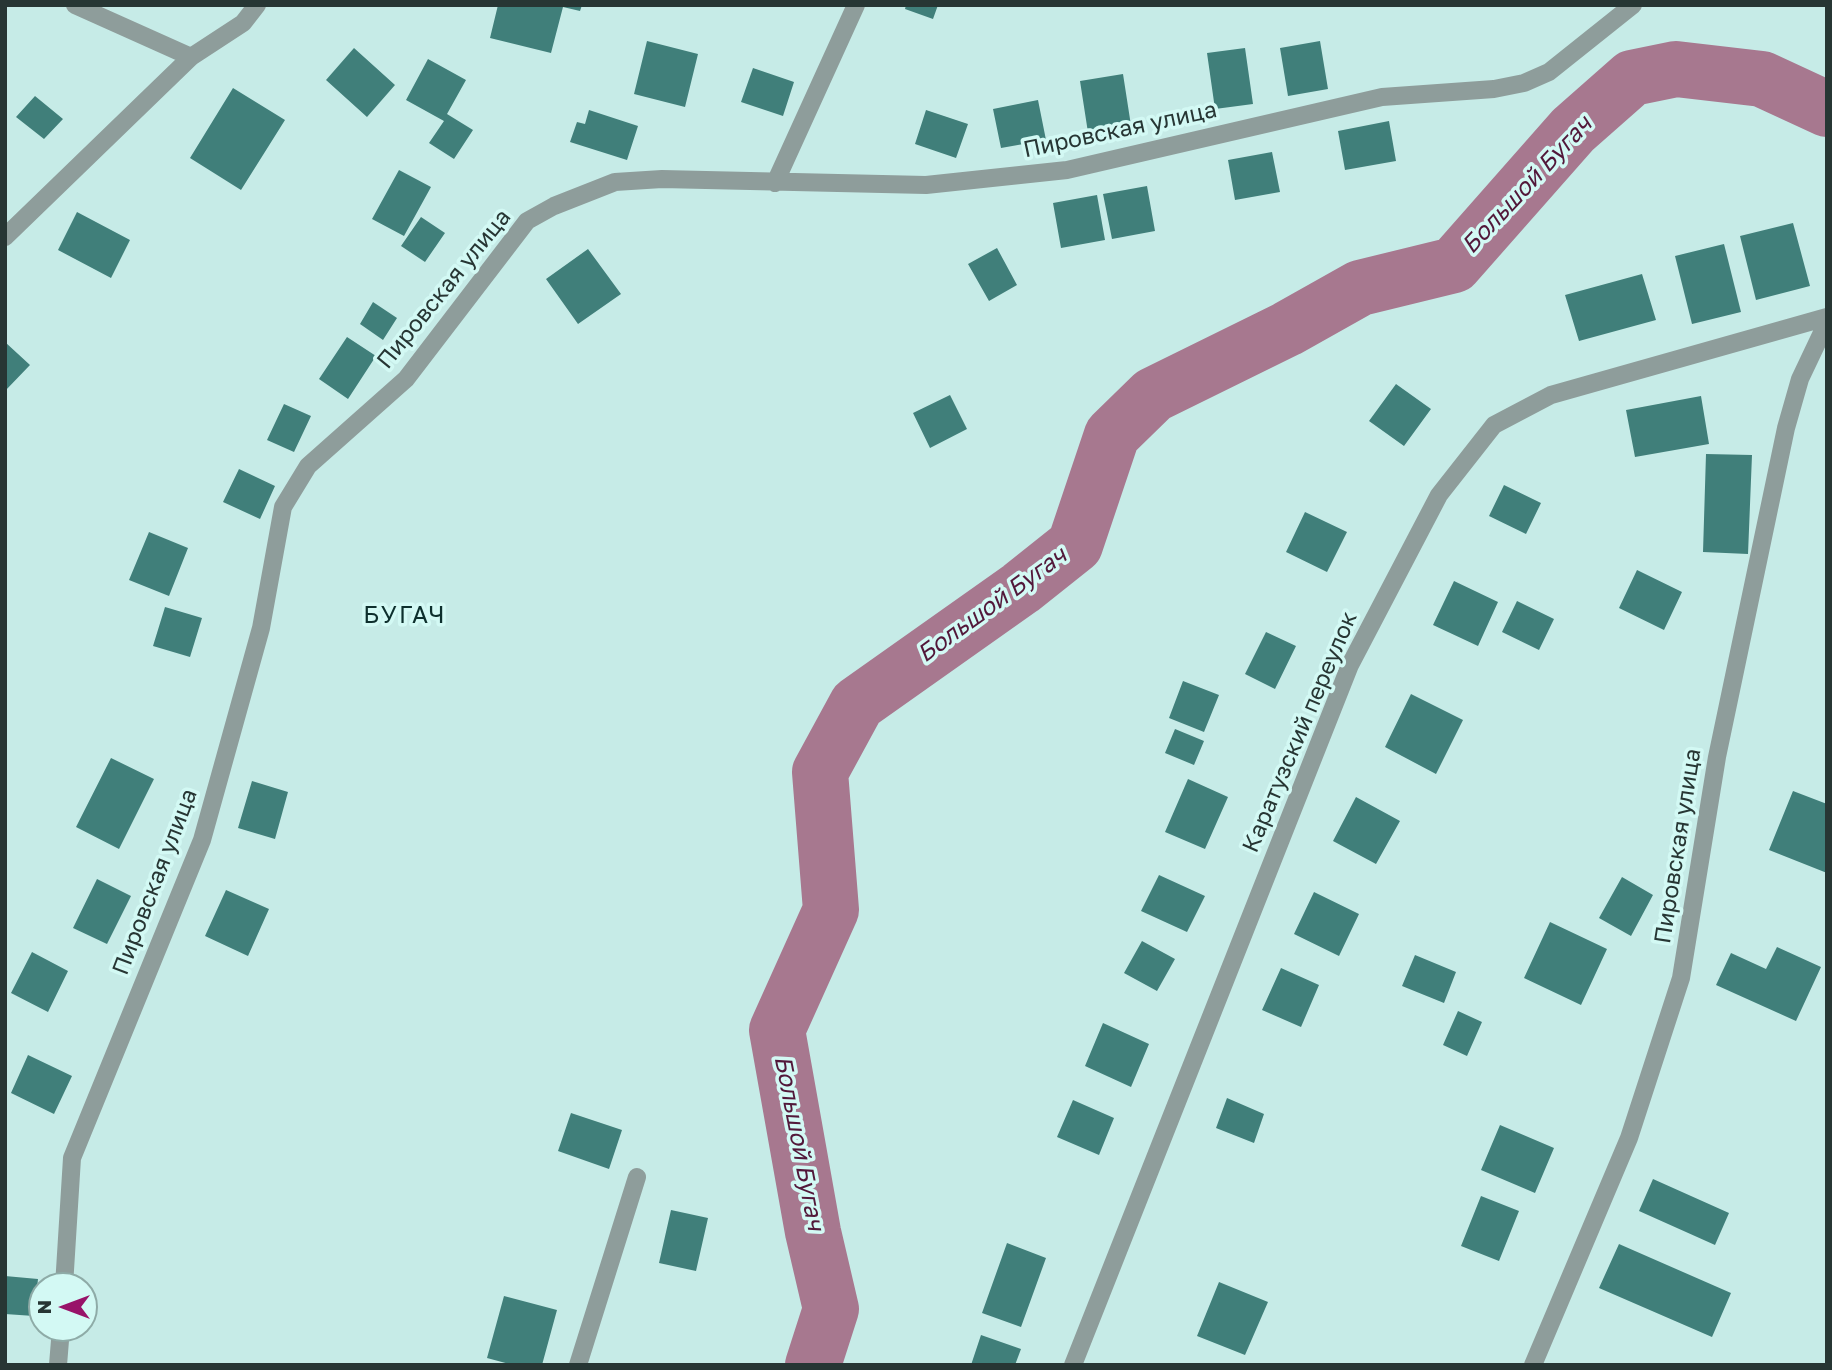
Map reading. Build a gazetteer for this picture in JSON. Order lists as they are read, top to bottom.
{
  "streets": {
    "street": ["Пировская улица", "Каратузский переулок"]
  },
  "crossings": [
    ["Пировская улица", "Каратузский переулок"]
  ],
  "districts": ["БУГАЧ"],
  "water": ["Большой Бугач"],
  "north": "left"
}
